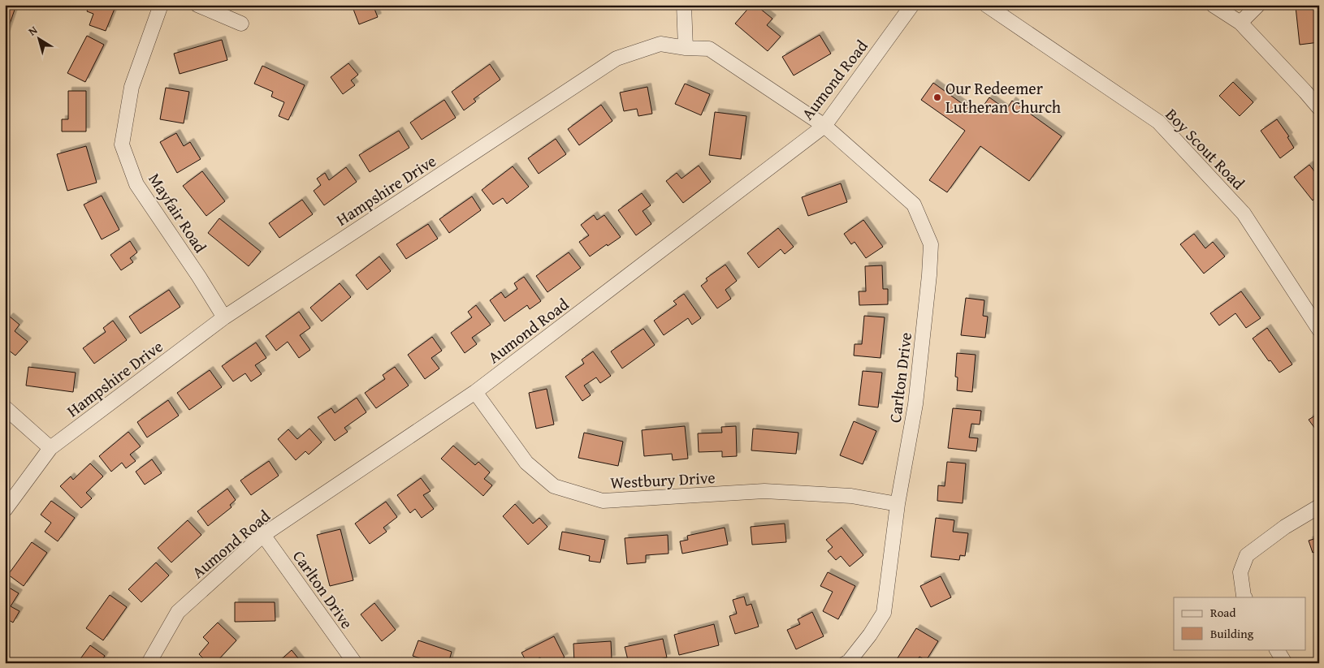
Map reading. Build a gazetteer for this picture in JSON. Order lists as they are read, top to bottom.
{
  "streets": {
    "street": [
      "Aumond Road",
      "Boy Scout Road",
      "Hampshire Drive",
      "Mayfair Road",
      "Carlton Drive",
      "Westbury Drive"
    ]
  },
  "crossings": [
    ["Aumond Road", "Hampshire Drive"],
    ["Aumond Road", "Carlton Drive"],
    ["Aumond Road", "Westbury Drive"],
    ["Hampshire Drive", "Mayfair Road"],
    ["Hampshire Drive", "Carlton Drive"],
    ["Carlton Drive", "Westbury Drive"]
  ],
  "places": ["Our Redeemer Lutheran Church"],
  "legend": ["Road", "Building"],
  "north": "top left"
}
